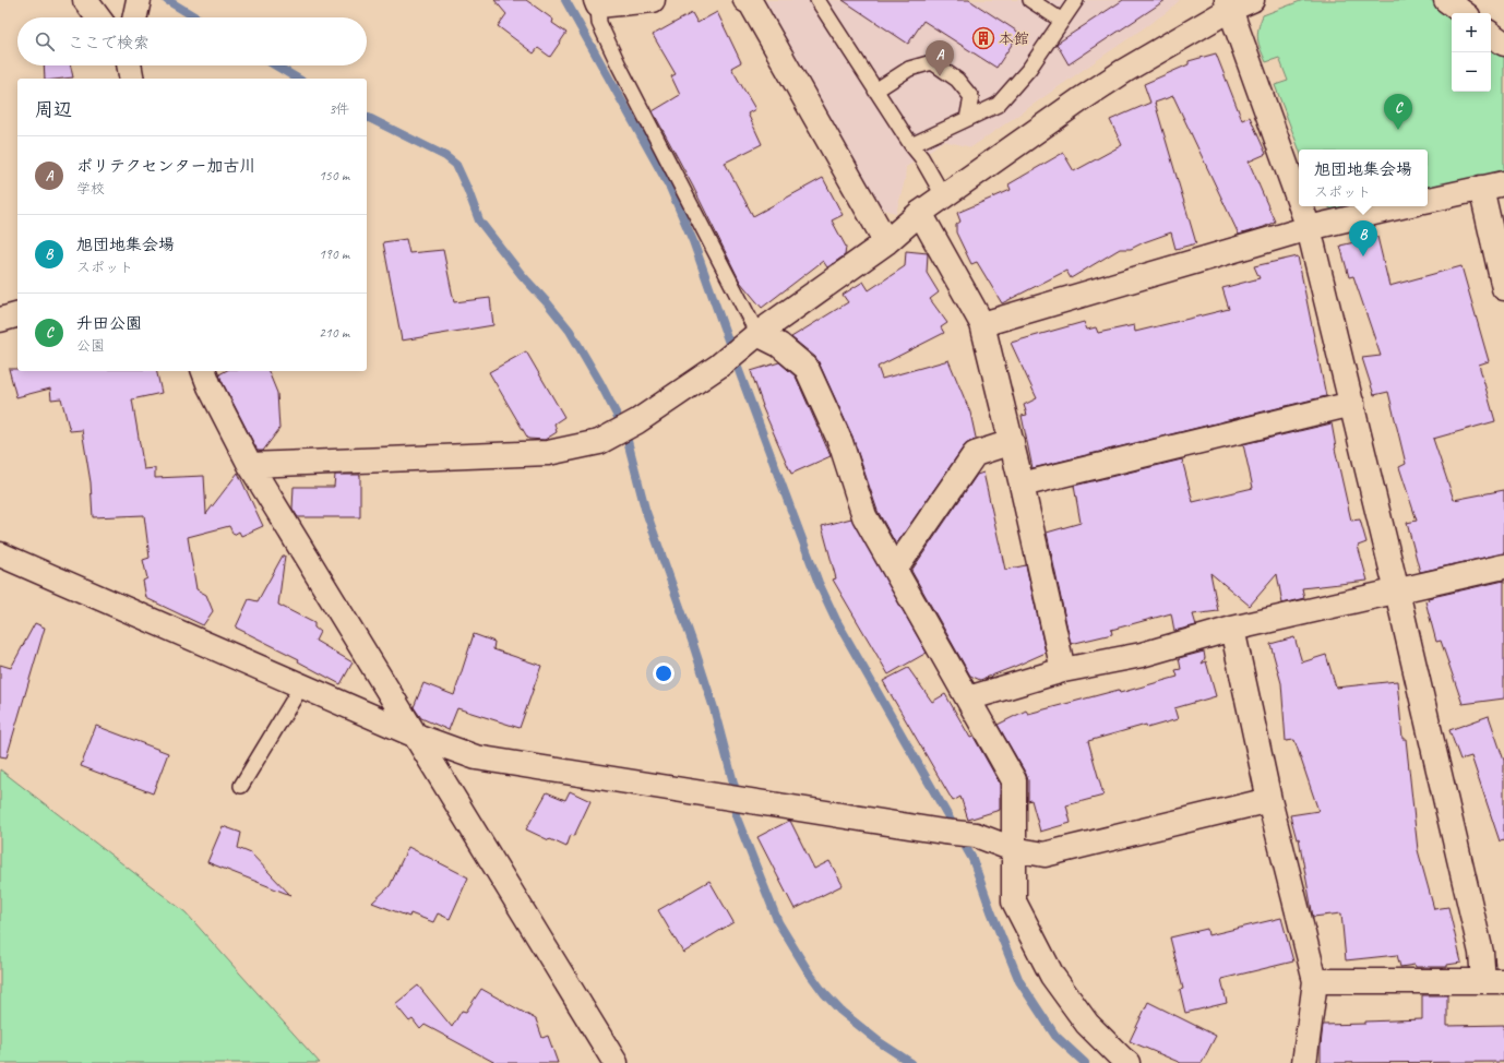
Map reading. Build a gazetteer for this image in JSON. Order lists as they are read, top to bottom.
{
  "places": {
    "building": ["本館"]
  },
  "page": {
    "map_buttons": ["+", "−"],
    "search": "ここで検索",
    "pins": ["A", "C", "B"],
    "heading": ["周辺", "3件"],
    "list": [
      {
        "mark": "A",
        "name": "ポリテクセンター加古川",
        "note": "学校",
        "value": "150 m"
      },
      {
        "mark": "B",
        "name": "旭団地集会場",
        "note": "スポット",
        "value": "190 m"
      },
      {
        "mark": "C",
        "name": "升田公園",
        "note": "公園",
        "value": "210 m"
      }
    ],
    "popup": ["旭団地集会場", "スポット"]
  }
}
